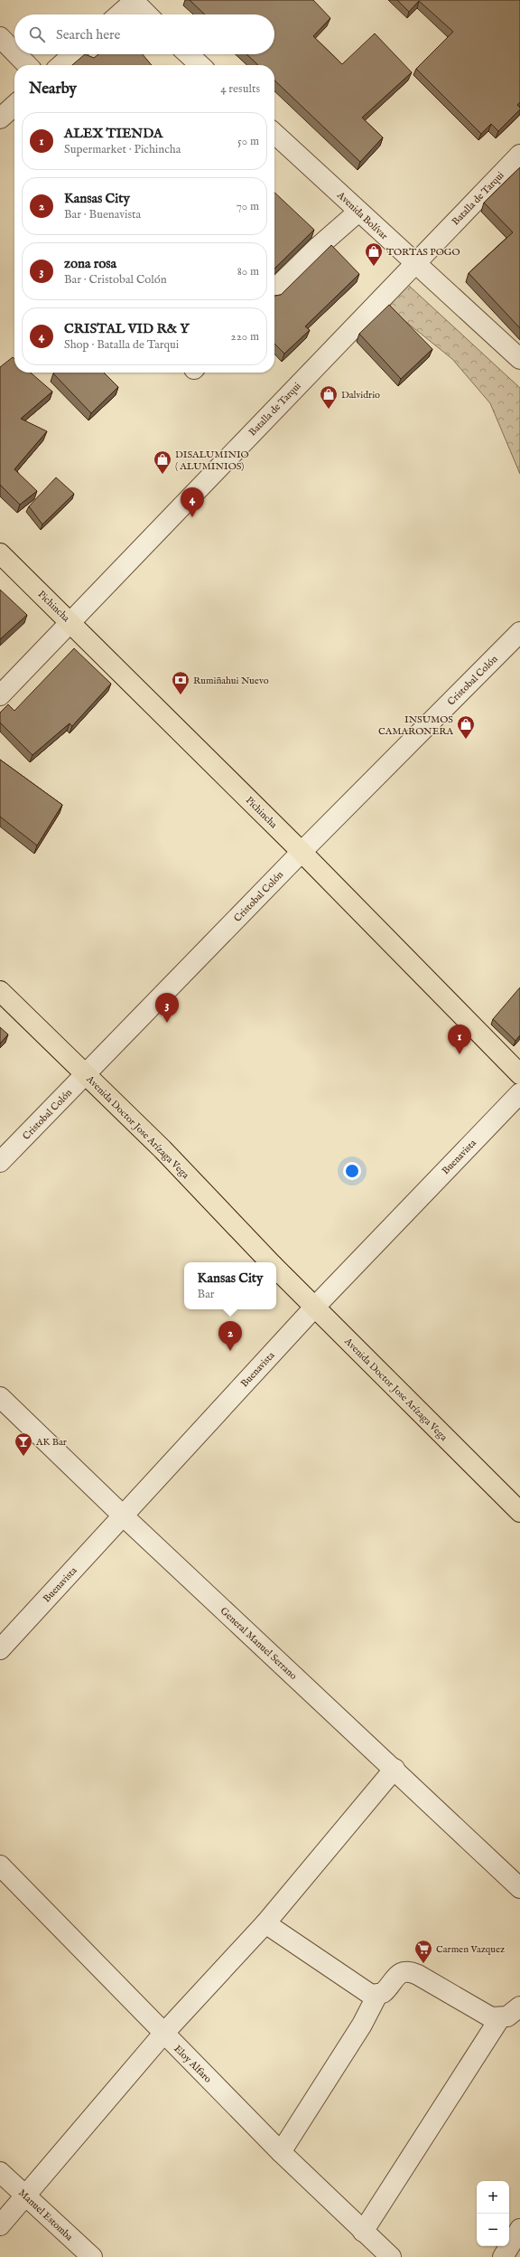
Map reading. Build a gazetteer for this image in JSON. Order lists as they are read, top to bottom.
{
  "streets": {
    "main road": ["Pichincha", "Avenida Doctor Jose Arízaga Vega"],
    "street": [
      "Batalla de Tarqui",
      "Avenida Bolívar",
      "Cristobal Colón",
      "Buenavista",
      "General Manuel Serrano",
      "Eloy Alfaro",
      "Manuel Estomba"
    ]
  },
  "crossings": [
    ["Batalla de Tarqui", "Avenida Bolívar"],
    ["Batalla de Tarqui", "Pichincha"],
    ["Pichincha", "Cristobal Colón"],
    ["Cristobal Colón", "Avenida Doctor Jose Arízaga Vega"],
    ["Avenida Doctor Jose Arízaga Vega", "Buenavista"],
    ["Buenavista", "General Manuel Serrano"]
  ],
  "places": {
    "shop": [
      "TORTAS POGO",
      "Dalvidrio",
      "DISALUMINIO ( ALUMINIOS)",
      "INSUMOS CAMARONERA"
    ],
    "bank": ["Rumiñahui Nuevo"],
    "bar": ["AK Bar"],
    "supermarket": ["Carmen Vazquez"]
  },
  "page": {
    "search": "Search here",
    "heading": ["Nearby", "4 results"],
    "list": [
      {
        "mark": "1",
        "name": "ALEX TIENDA",
        "note": "Supermarket · Pichincha",
        "value": "50 m"
      },
      {
        "mark": "2",
        "name": "Kansas City",
        "note": "Bar · Buenavista",
        "value": "70 m"
      },
      {
        "mark": "3",
        "name": "zona rosa",
        "note": "Bar · Cristobal Colón",
        "value": "80 m"
      },
      {
        "mark": "4",
        "name": "CRISTAL VID R& Y",
        "note": "Shop · Batalla de Tarqui",
        "value": "220 m"
      }
    ],
    "pins": [
      "4",
      "3",
      "1",
      "2"
    ],
    "popup": ["Kansas City", "Bar"],
    "map_buttons": ["+", "−"]
  }
}
